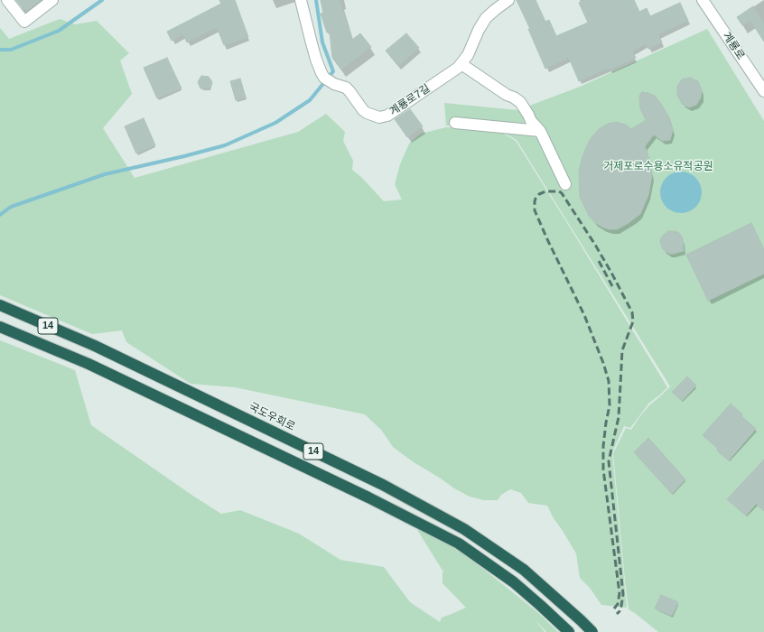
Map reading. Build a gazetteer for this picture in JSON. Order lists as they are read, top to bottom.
{
  "streets": {
    "highway": ["14", "국도우회로"],
    "street": ["계룡로", "계룡로7길"]
  },
  "parks": ["거제포로수용소유적공원"]
}
